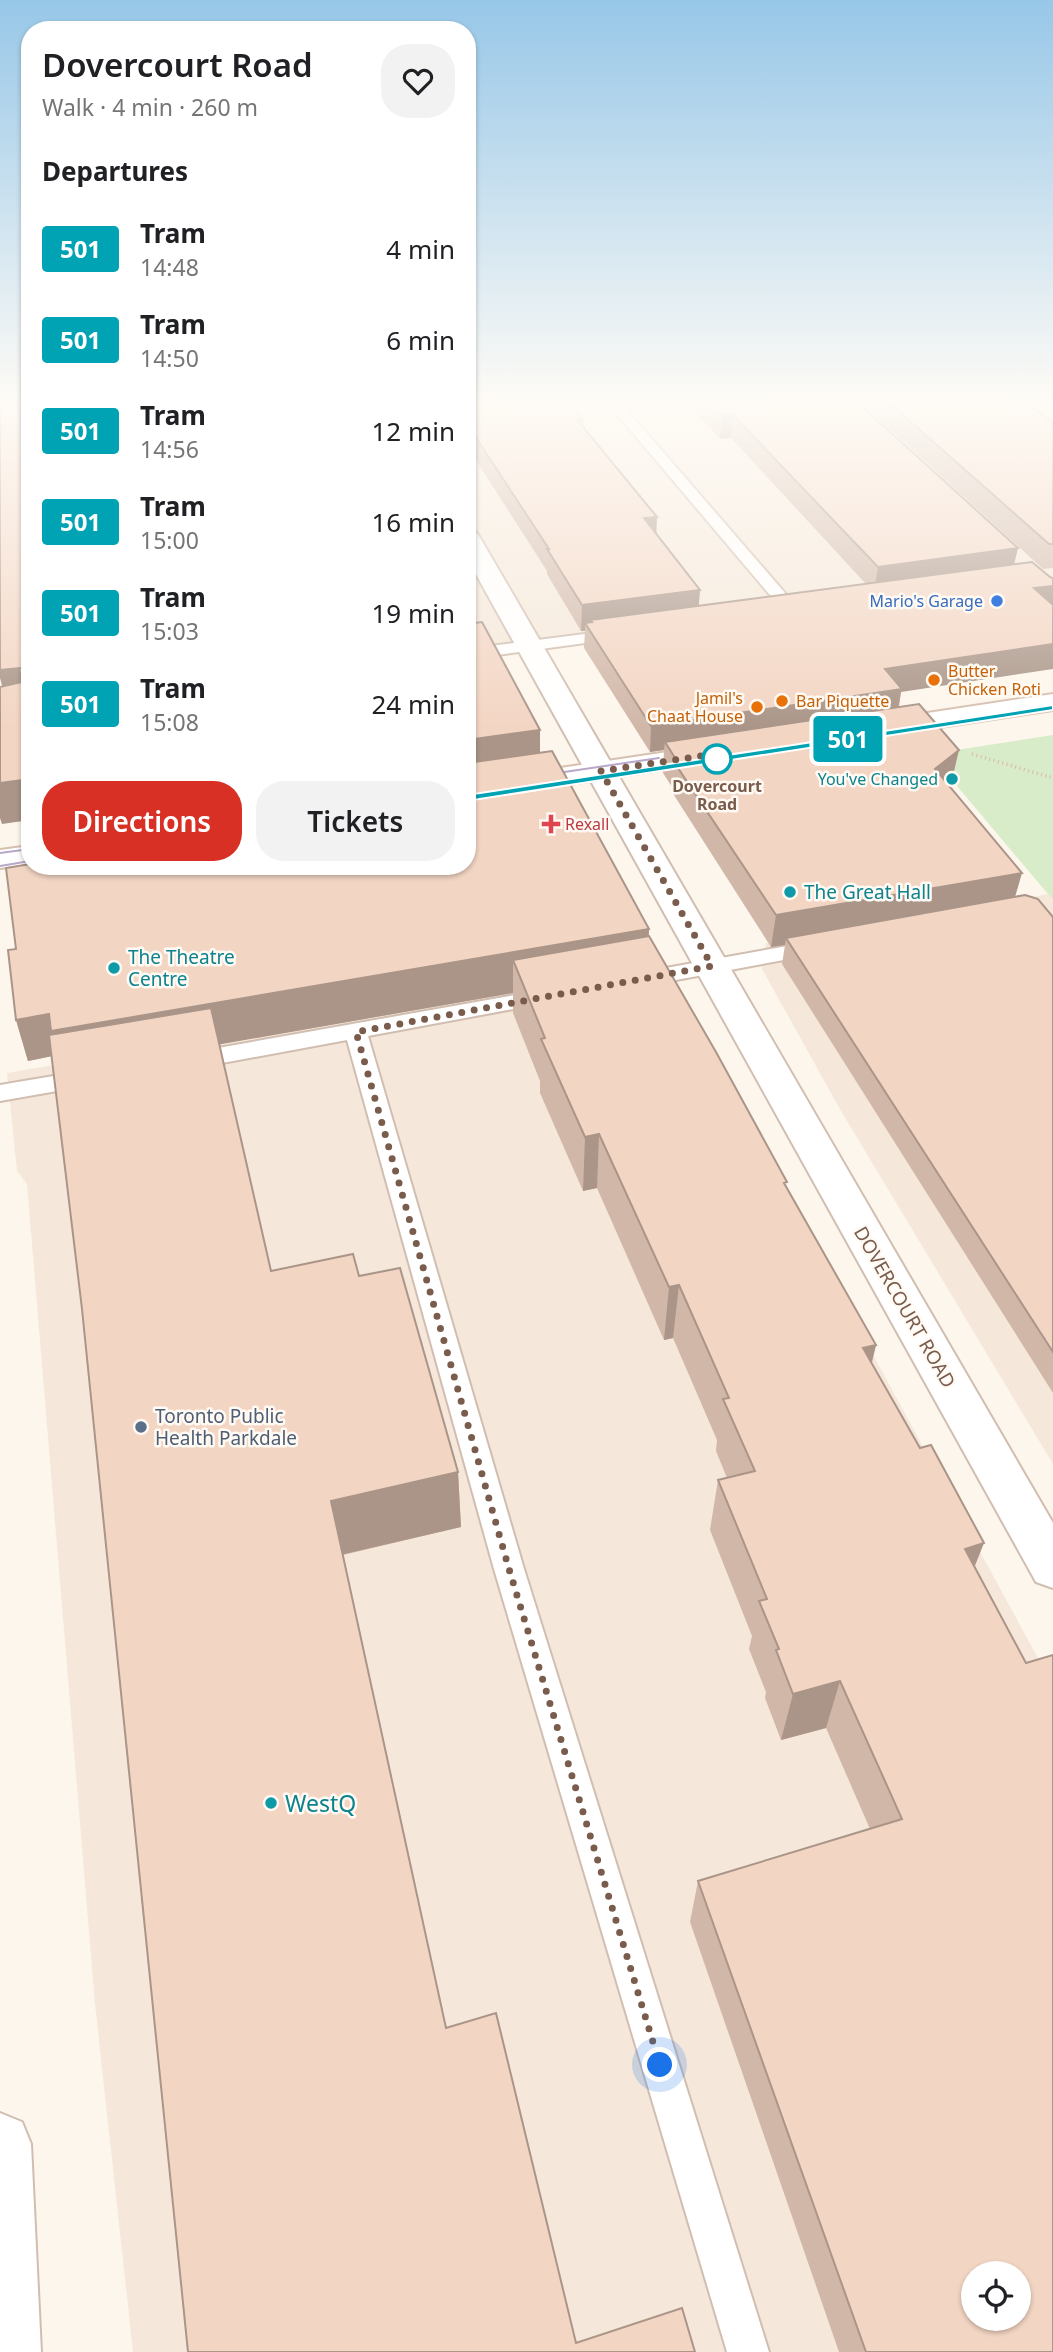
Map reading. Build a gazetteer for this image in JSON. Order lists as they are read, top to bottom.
{
  "streets": {
    "street": ["DOVERCOURT ROAD"]
  },
  "places": {
    "other": [
      "Mario's Garage",
      "Butter Chicken Roti",
      "Bar Piquette",
      "Jamil's Chaat House",
      "Dovercourt Road",
      "You've Changed",
      "The Great Hall",
      "The Theatre Centre",
      "Toronto Public Health Parkdale",
      "WestQ"
    ],
    "health": ["Rexall"]
  },
  "lines": ["tram line 501"],
  "page": {
    "on_map": "501",
    "heading": [
      ["Dovercourt Road", "Walk · 4 min · 260 m"],
      "Departures"
    ],
    "list": [
      {
        "mark": "501",
        "name": "Tram",
        "note": "14:48",
        "value": "4 min"
      },
      {
        "mark": "501",
        "name": "Tram",
        "note": "14:50",
        "value": "6 min"
      },
      {
        "mark": "501",
        "name": "Tram",
        "note": "14:56",
        "value": "12 min"
      },
      {
        "mark": "501",
        "name": "Tram",
        "note": "15:00",
        "value": "16 min"
      },
      {
        "mark": "501",
        "name": "Tram",
        "note": "15:03",
        "value": "19 min"
      },
      {
        "mark": "501",
        "name": "Tram",
        "note": "15:08",
        "value": "24 min"
      }
    ],
    "buttons": ["Directions", "Tickets"]
  }
}
